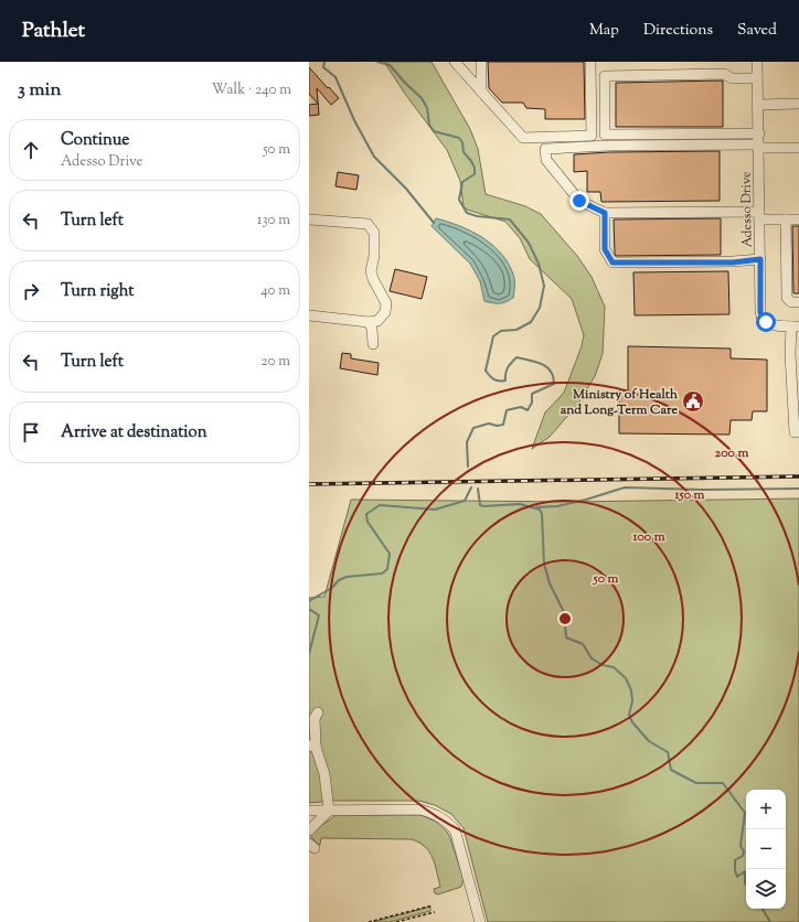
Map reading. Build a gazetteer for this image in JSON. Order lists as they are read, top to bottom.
{
  "streets": {
    "street": ["Adesso Drive"]
  },
  "places": {
    "public building": ["Ministry of Health and Long-Term Care"]
  },
  "page": {
    "header": "Pathlet",
    "nav": ["Map", "Directions", "Saved"],
    "heading": ["3 min", "Walk · 240 m"],
    "list": [
      ["Continue", "Adesso Drive", "50 m"],
      ["Turn left", "130 m"],
      ["Turn right", "40 m"],
      ["Turn left", "20 m"],
      "Arrive at destination"
    ],
    "map_buttons": ["+", "−"]
  },
  "rings": [
    "200 m",
    "150 m",
    "100 m",
    "50 m"
  ]
}
